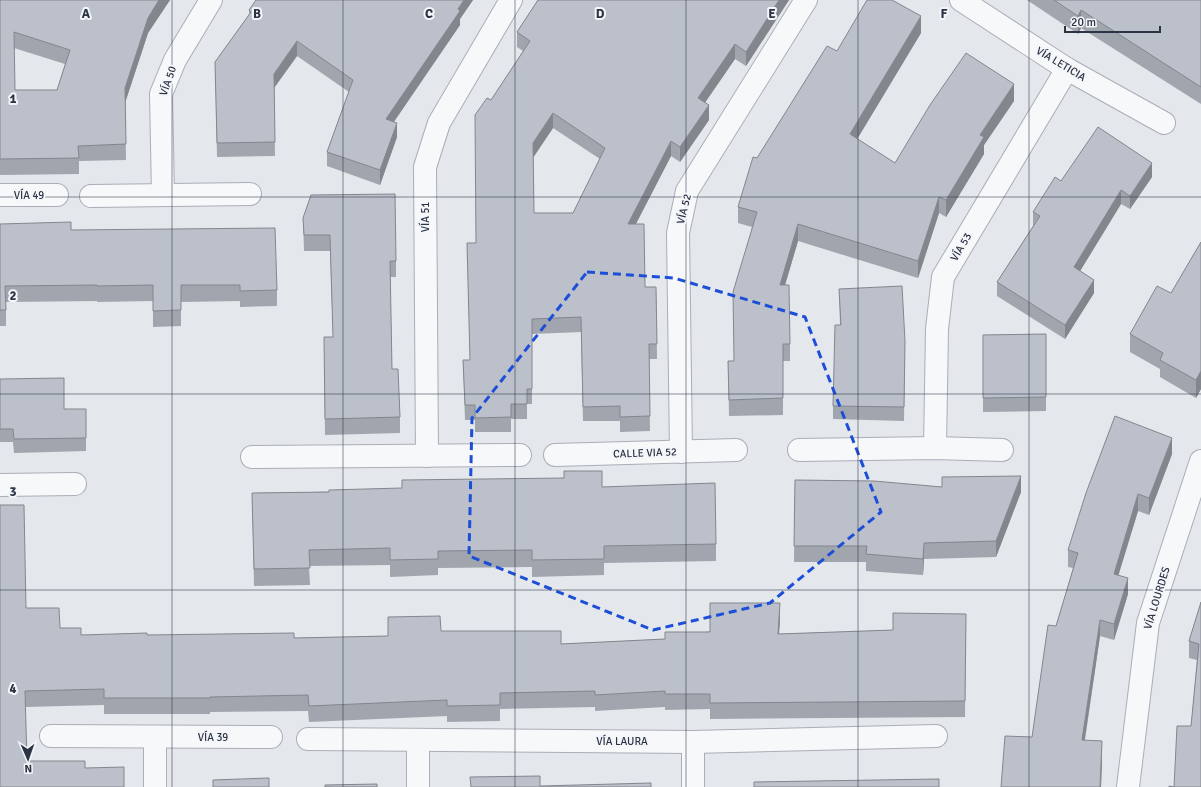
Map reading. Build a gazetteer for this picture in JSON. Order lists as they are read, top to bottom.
{
  "streets": {
    "street": [
      "VÍA LETICIA",
      "VÍA 50",
      "VÍA 49",
      "VÍA 52",
      "VÍA 51",
      "VÍA 53",
      "CALLE VIA 52",
      "VÍA LOURDES",
      "VÍA 39",
      "VÍA LAURA"
    ]
  },
  "crossings": [
    ["VÍA LETICIA", "VÍA 53"],
    ["VÍA 52", "CALLE VIA 52"]
  ],
  "scale_bar": "20 m",
  "north": "bottom",
  "grid": {
    "columns": [
      "A",
      "B",
      "C",
      "D",
      "E",
      "F"
    ],
    "rows": [
      "1",
      "2",
      "3",
      "4"
    ]
  }
}
